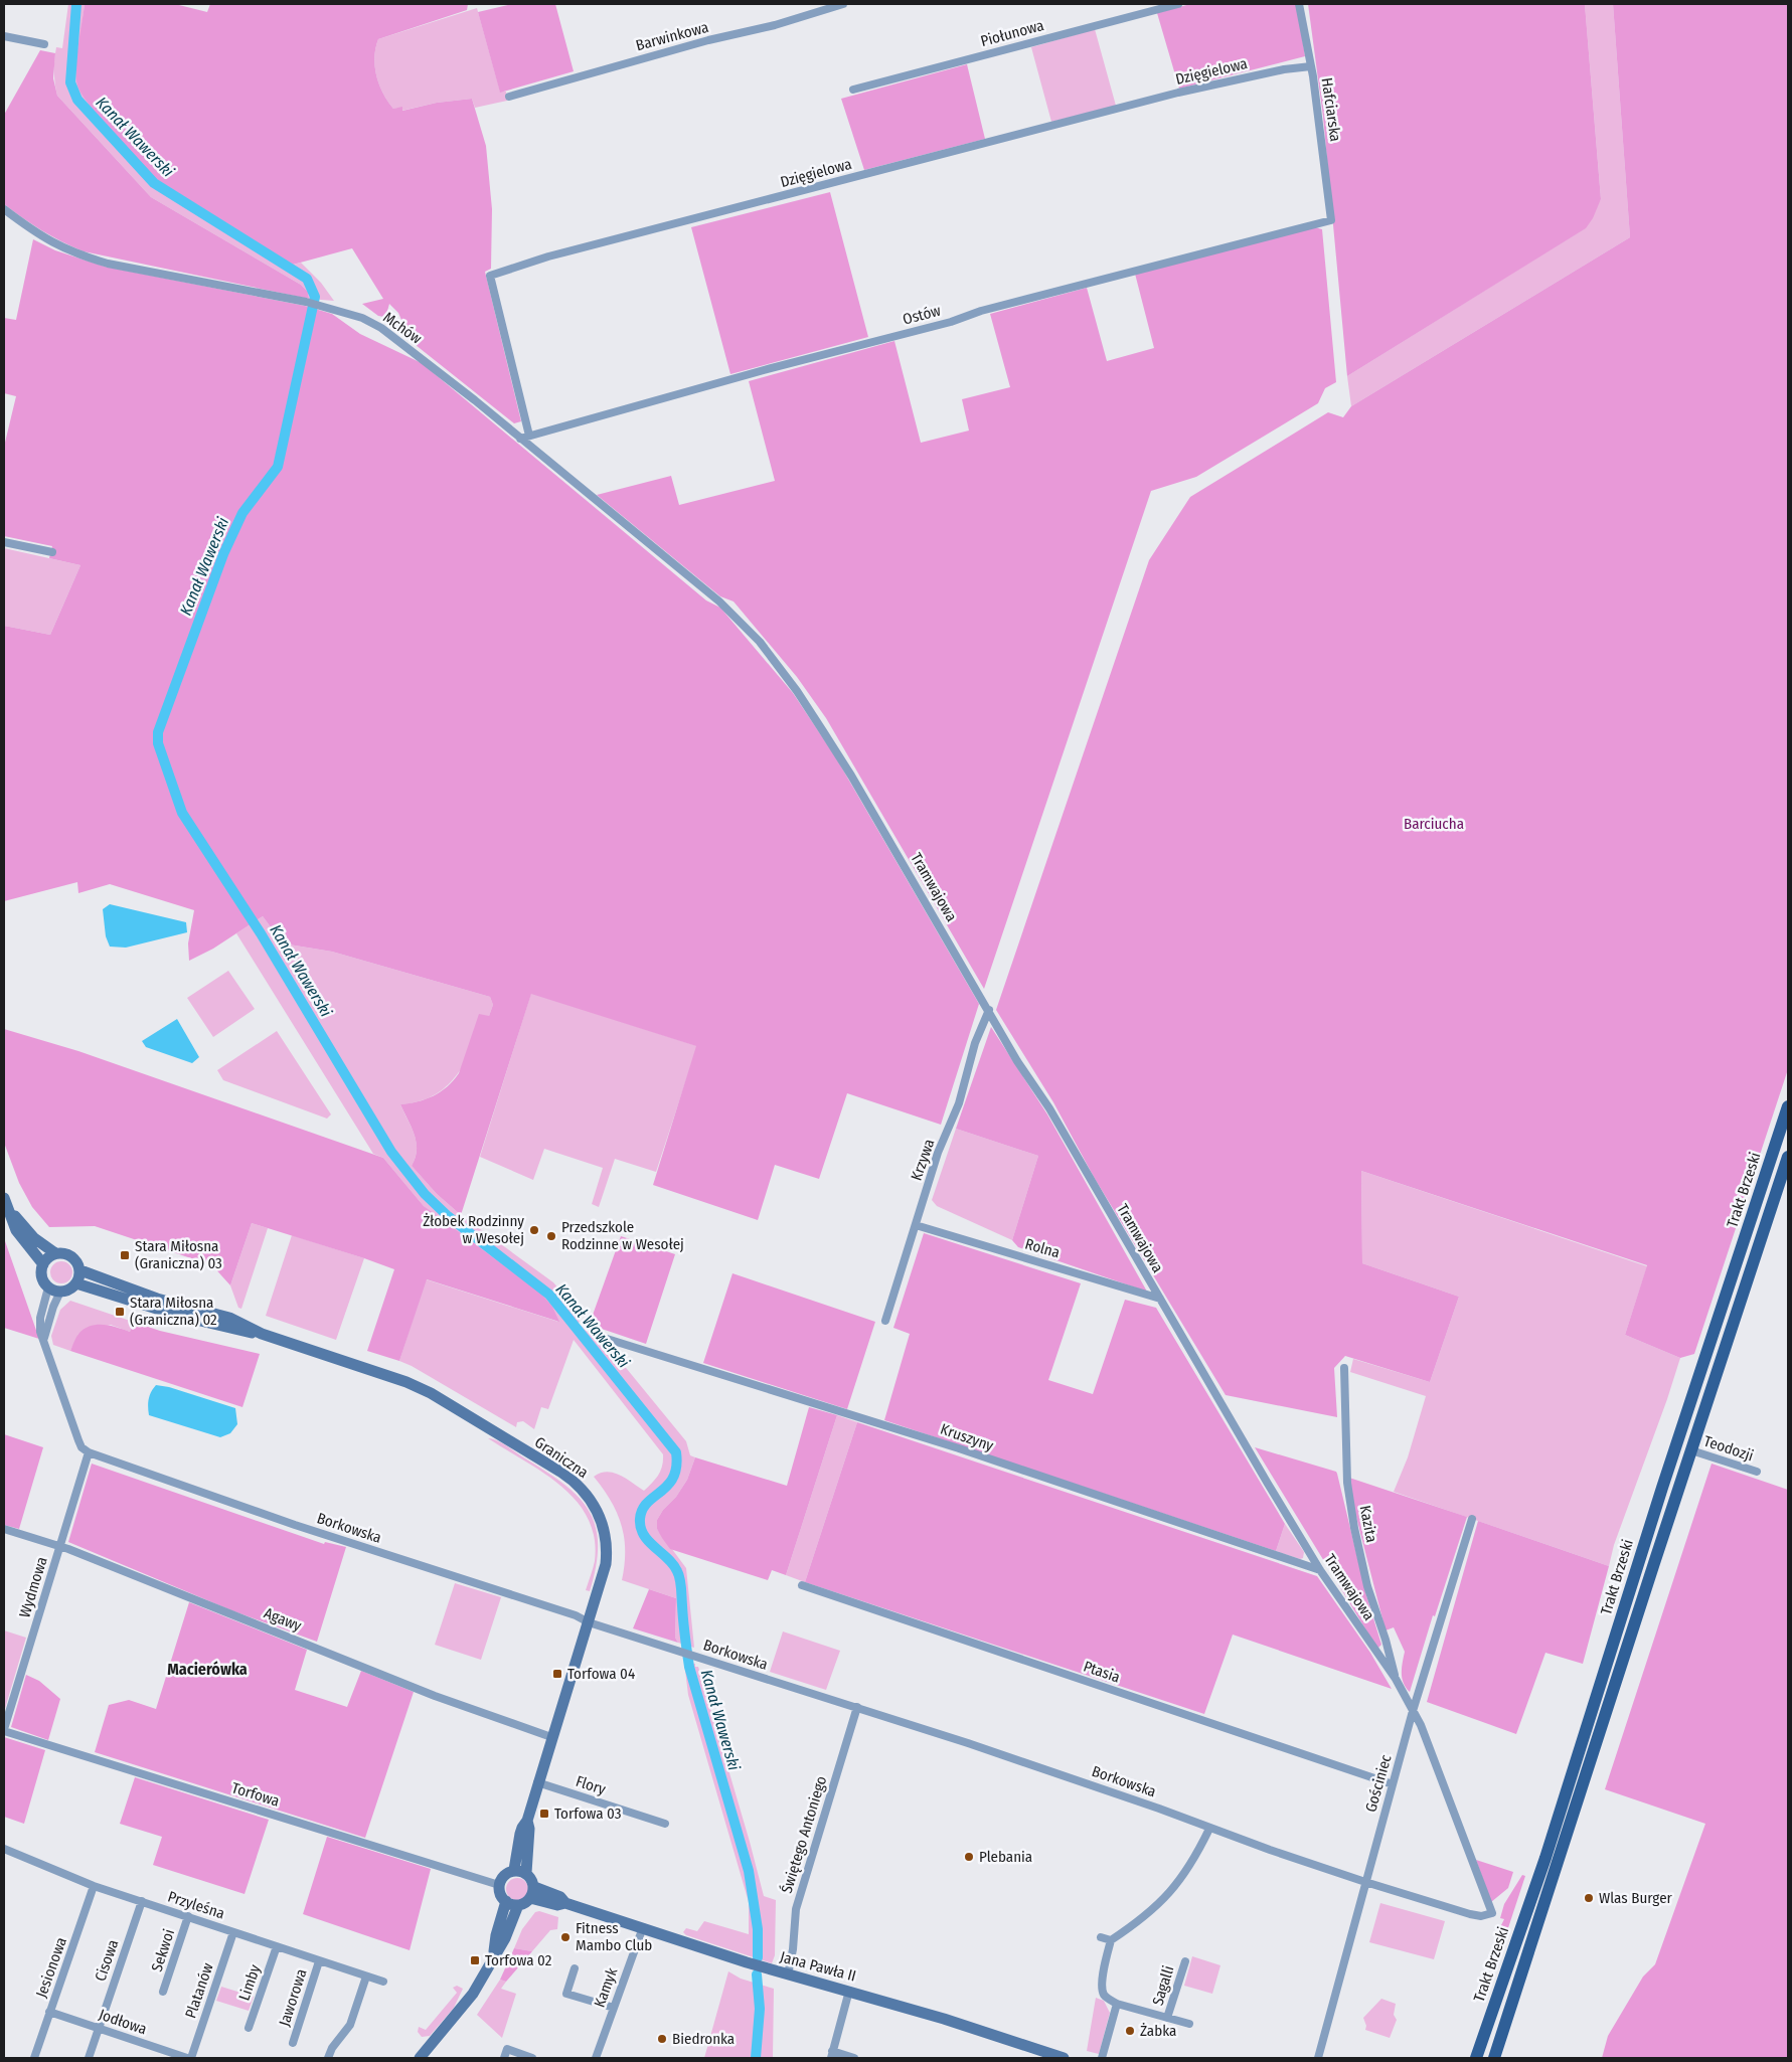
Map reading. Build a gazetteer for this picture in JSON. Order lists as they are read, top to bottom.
{
  "streets": {
    "main road": ["Trakt Brzeski"],
    "street": [
      "Piołunowa",
      "Barwinkowa",
      "Dzięgielowa",
      "Hafciarska",
      "Ostów",
      "Mchów",
      "Tramwajowa",
      "Krzywa",
      "Rolna",
      "Kruszyny",
      "Teodozji",
      "Graniczna",
      "Kazita",
      "Borkowska",
      "Wydmowa",
      "Agawy",
      "Ptasia",
      "Gościniec",
      "Flory",
      "Torfowa",
      "Świętego Antoniego",
      "Przyleśna",
      "Sekwoi",
      "Cisowa",
      "Jana Pawła II",
      "Jesionowa",
      "Limby",
      "Sagalli",
      "Kamyk",
      "Platanów",
      "Jaworowa",
      "Jodłowa"
    ]
  },
  "crossings": [
    ["Dzięgielowa", "Hafciarska"],
    ["Dzięgielowa", "Ostów"],
    ["Hafciarska", "Ostów"],
    ["Ostów", "Mchów"],
    ["Mchów", "Tramwajowa"],
    ["Tramwajowa", "Krzywa"],
    ["Tramwajowa", "Rolna"],
    ["Tramwajowa", "Kruszyny"],
    ["Tramwajowa", "Kazita"],
    ["Tramwajowa", "Borkowska"],
    ["Tramwajowa", "Gościniec"],
    ["Krzywa", "Rolna"],
    ["Trakt Brzeski", "Teodozji"],
    ["Graniczna", "Borkowska"],
    ["Graniczna", "Agawy"],
    ["Graniczna", "Flory"],
    ["Graniczna", "Torfowa"],
    ["Graniczna", "Jana Pawła II"],
    ["Borkowska", "Wydmowa"],
    ["Borkowska", "Gościniec"],
    ["Borkowska", "Świętego Antoniego"],
    ["Wydmowa", "Agawy"],
    ["Wydmowa", "Torfowa"],
    ["Ptasia", "Gościniec"],
    ["Torfowa", "Jana Pawła II"],
    ["Świętego Antoniego", "Jana Pawła II"],
    ["Przyleśna", "Sekwoi"],
    ["Przyleśna", "Cisowa"],
    ["Przyleśna", "Jesionowa"],
    ["Przyleśna", "Limby"],
    ["Przyleśna", "Platanów"],
    ["Przyleśna", "Jaworowa"],
    ["Cisowa", "Jodłowa"],
    ["Jana Pawła II", "Kamyk"],
    ["Jesionowa", "Jodłowa"]
  ],
  "districts": ["Macierówka"],
  "water": ["Kanał Wawerski"],
  "parks": ["Barciucha"],
  "places": {
    "other": [
      "Żłobek Rodzinny w Wesołej",
      "Przedszkole Rodzinne w Wesołej",
      "Plebania",
      "Wlas Burger",
      "Fitness Mambo Club",
      "Żabka",
      "Biedronka"
    ],
    "transit": [
      "Stara Miłosna (Graniczna) 03",
      "Stara Miłosna (Graniczna) 02",
      "Torfowa 04",
      "Torfowa 03",
      "Torfowa 02"
    ]
  }
}
